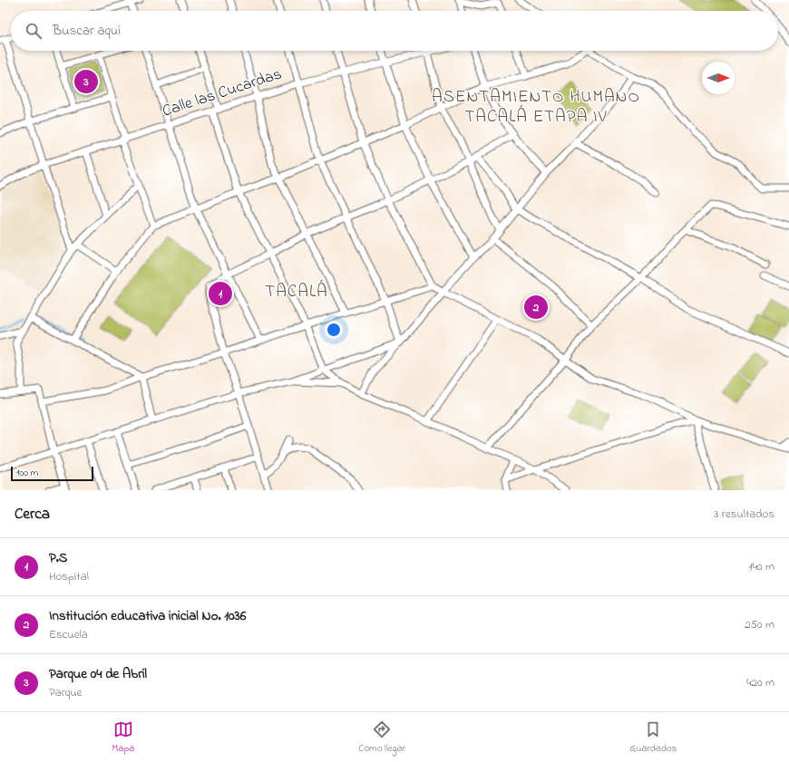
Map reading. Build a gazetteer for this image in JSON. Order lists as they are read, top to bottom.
{
  "streets": {
    "street": ["Calle las Cucardas"]
  },
  "districts": ["ASENTAMIENTO HUMANO TACALÁ ETAPA IV", "TACALÁ"],
  "scale_bar": "100 m",
  "north": "right",
  "page": {
    "search": "Buscar aquí",
    "pins": ["3", "1", "2"],
    "scale": "100 m",
    "heading": ["Cerca", "3 resultados"],
    "list": [
      {
        "mark": "1",
        "name": "P.S",
        "note": "Hospital",
        "value": "140 m"
      },
      {
        "mark": "2",
        "name": "Institución educativa inicial No. 1036",
        "note": "Escuela",
        "value": "250 m"
      },
      {
        "mark": "3",
        "name": "Parque 04 de Abríl",
        "note": "Parque",
        "value": "420 m"
      }
    ],
    "nav": ["Mapa", "Cómo llegar", "Guardados"]
  }
}
